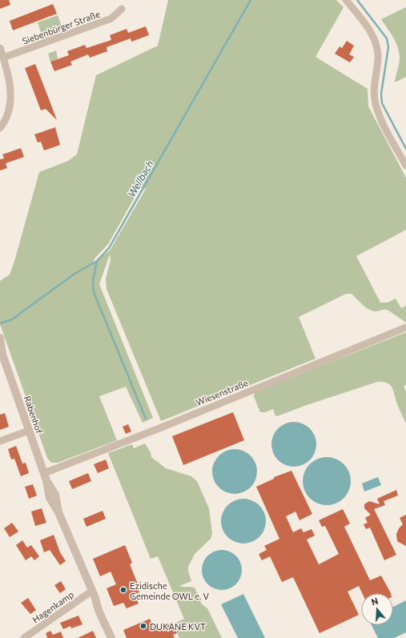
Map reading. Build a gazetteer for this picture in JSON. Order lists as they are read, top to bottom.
{
  "streets": {
    "street": [
      "Siebenbürger Straße",
      "Wiesenstraße",
      "Rabenhof",
      "Hagenkamp"
    ]
  },
  "crossings": [
    ["Wiesenstraße", "Rabenhof"],
    ["Rabenhof", "Hagenkamp"]
  ],
  "water": ["Wellbach"],
  "places": ["Ezidische Gemeinde OWL e. V", "DUKANE KVT"],
  "north": "top"
}
